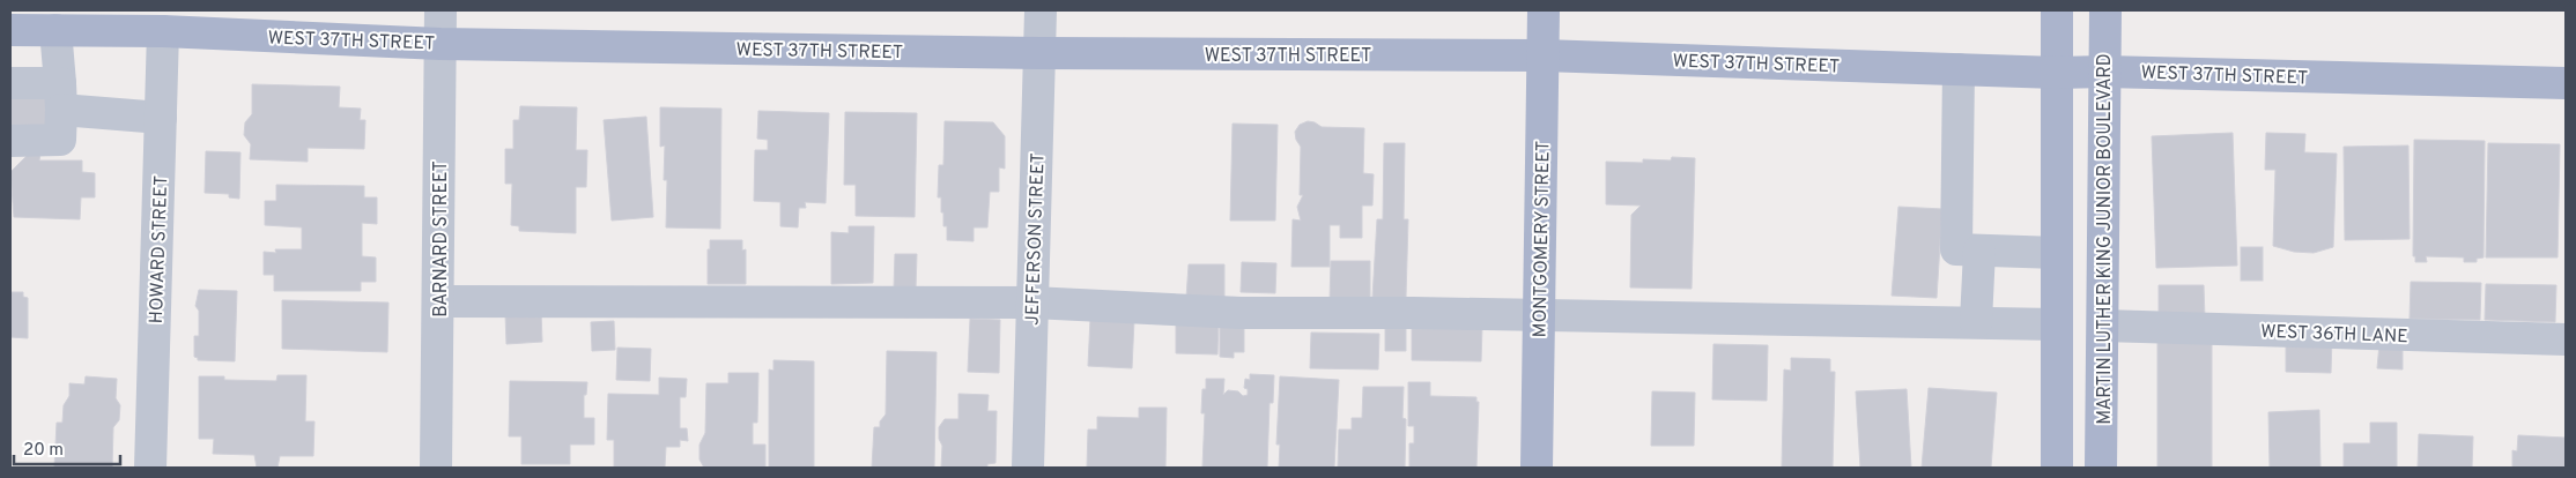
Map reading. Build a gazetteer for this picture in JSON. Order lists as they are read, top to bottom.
{
  "streets": {
    "main road": ["WEST 37TH STREET", "MONTGOMERY STREET", "MARTIN LUTHER KING JUNIOR BOULEVARD"],
    "street": [
      "BARNARD STREET",
      "JEFFERSON STREET",
      "HOWARD STREET",
      "WEST 36TH LANE"
    ]
  },
  "crossings": [
    ["WEST 37TH STREET", "BARNARD STREET"],
    ["WEST 37TH STREET", "JEFFERSON STREET"],
    ["WEST 37TH STREET", "MONTGOMERY STREET"],
    ["WEST 37TH STREET", "MARTIN LUTHER KING JUNIOR BOULEVARD"],
    ["WEST 37TH STREET", "HOWARD STREET"],
    ["MARTIN LUTHER KING JUNIOR BOULEVARD", "WEST 36TH LANE"]
  ],
  "scale_bar": "20 m"
}
